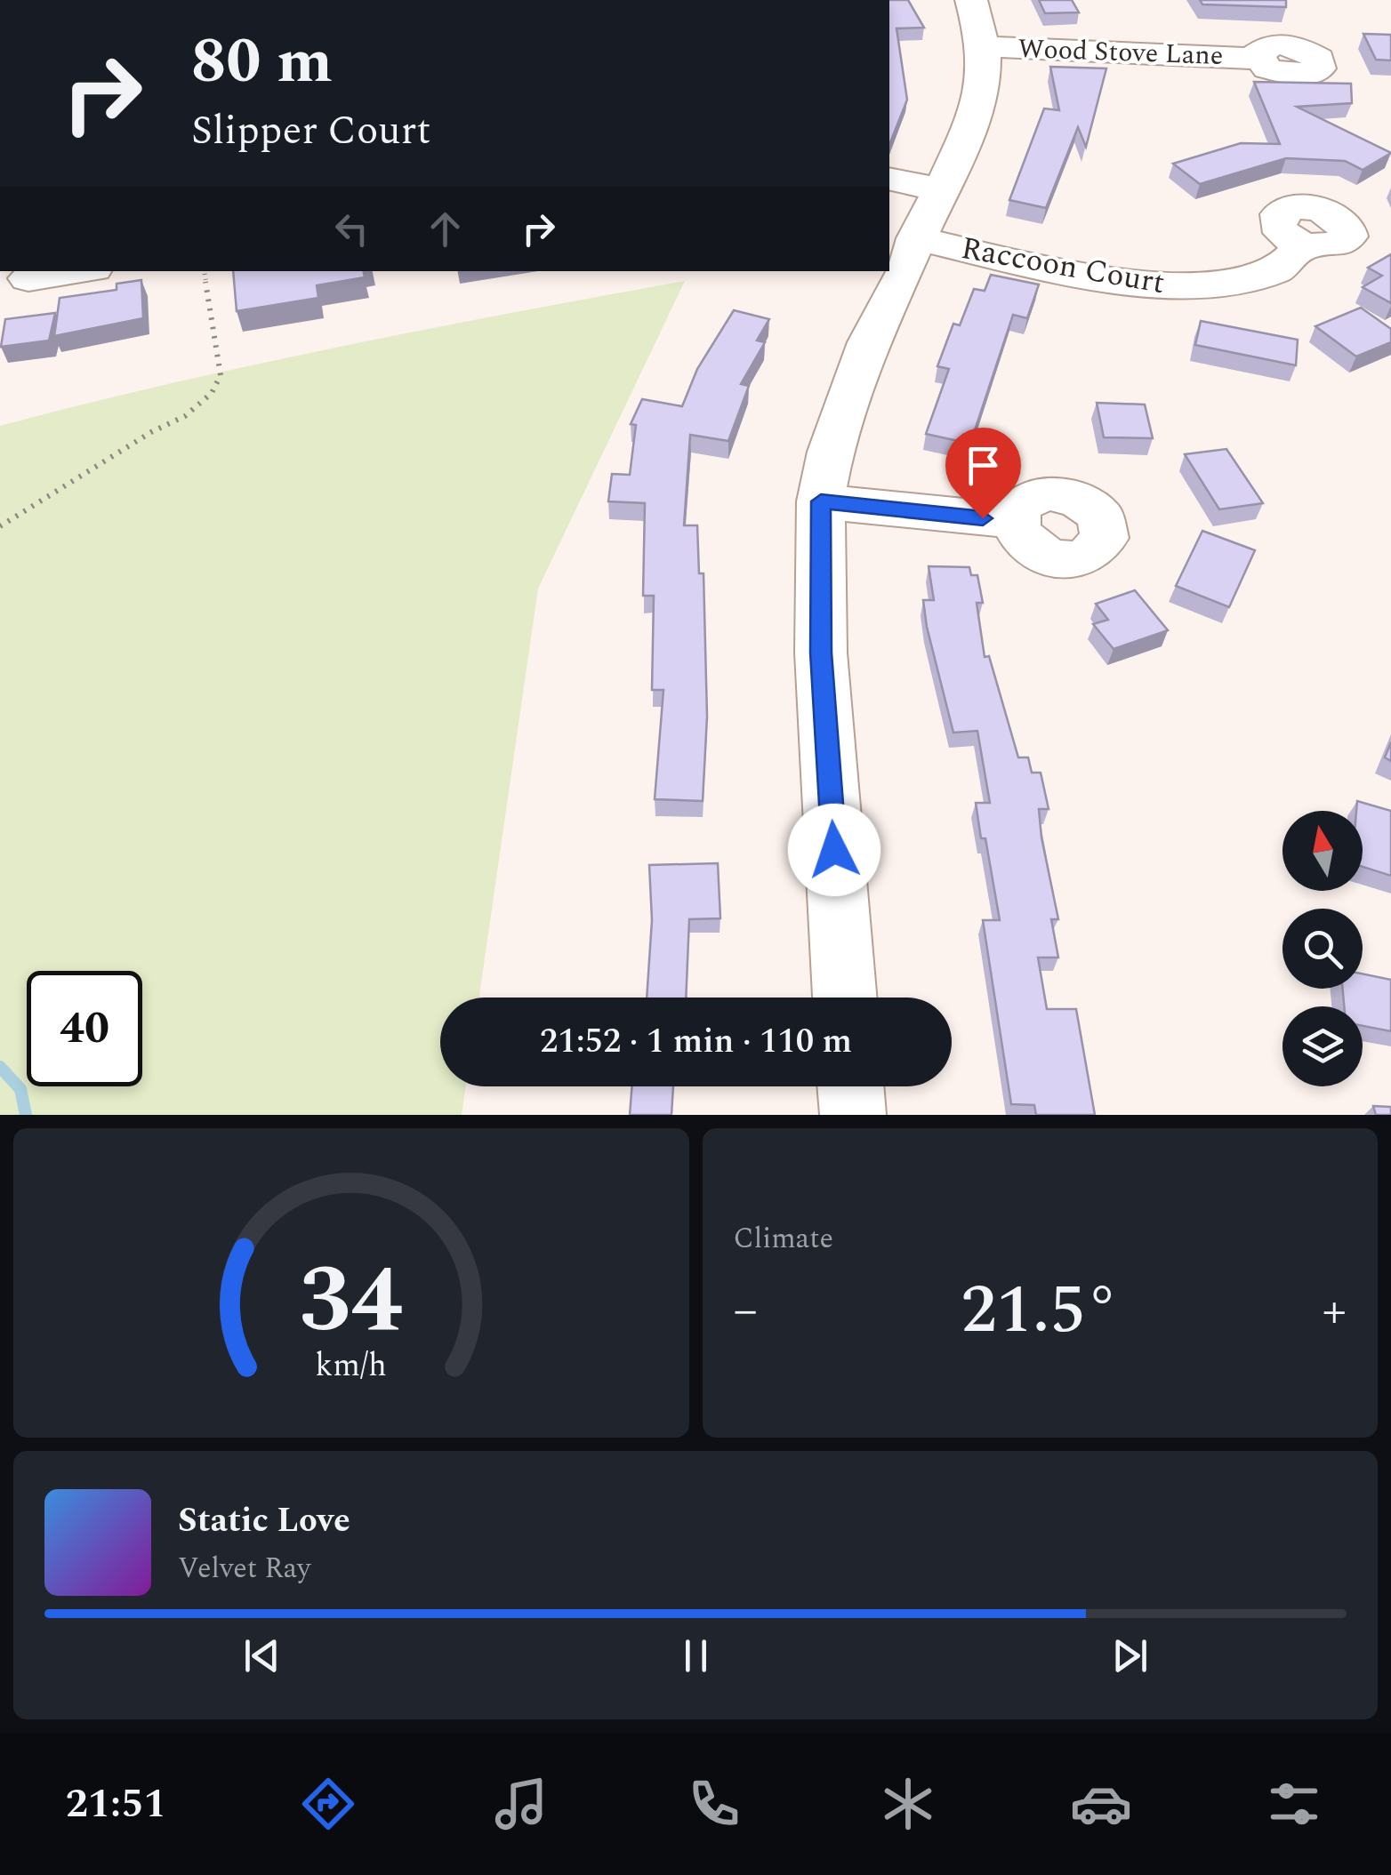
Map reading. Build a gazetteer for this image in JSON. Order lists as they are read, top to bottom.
{
  "streets": {
    "street": ["Wood Stove Lane", "Raccoon Court"]
  },
  "north": "top",
  "page": {
    "turn": ["80 m", "Slipper Court"],
    "limit": "40",
    "trip": "21:52 · 1 min · 110 m",
    "tile": "Climate",
    "heat": ["−", "21.5°", "+"],
    "song": ["Static Love", "Velvet Ray"],
    "tabs": "21:51",
    "gauge": ["34", "km/h"]
  }
}
